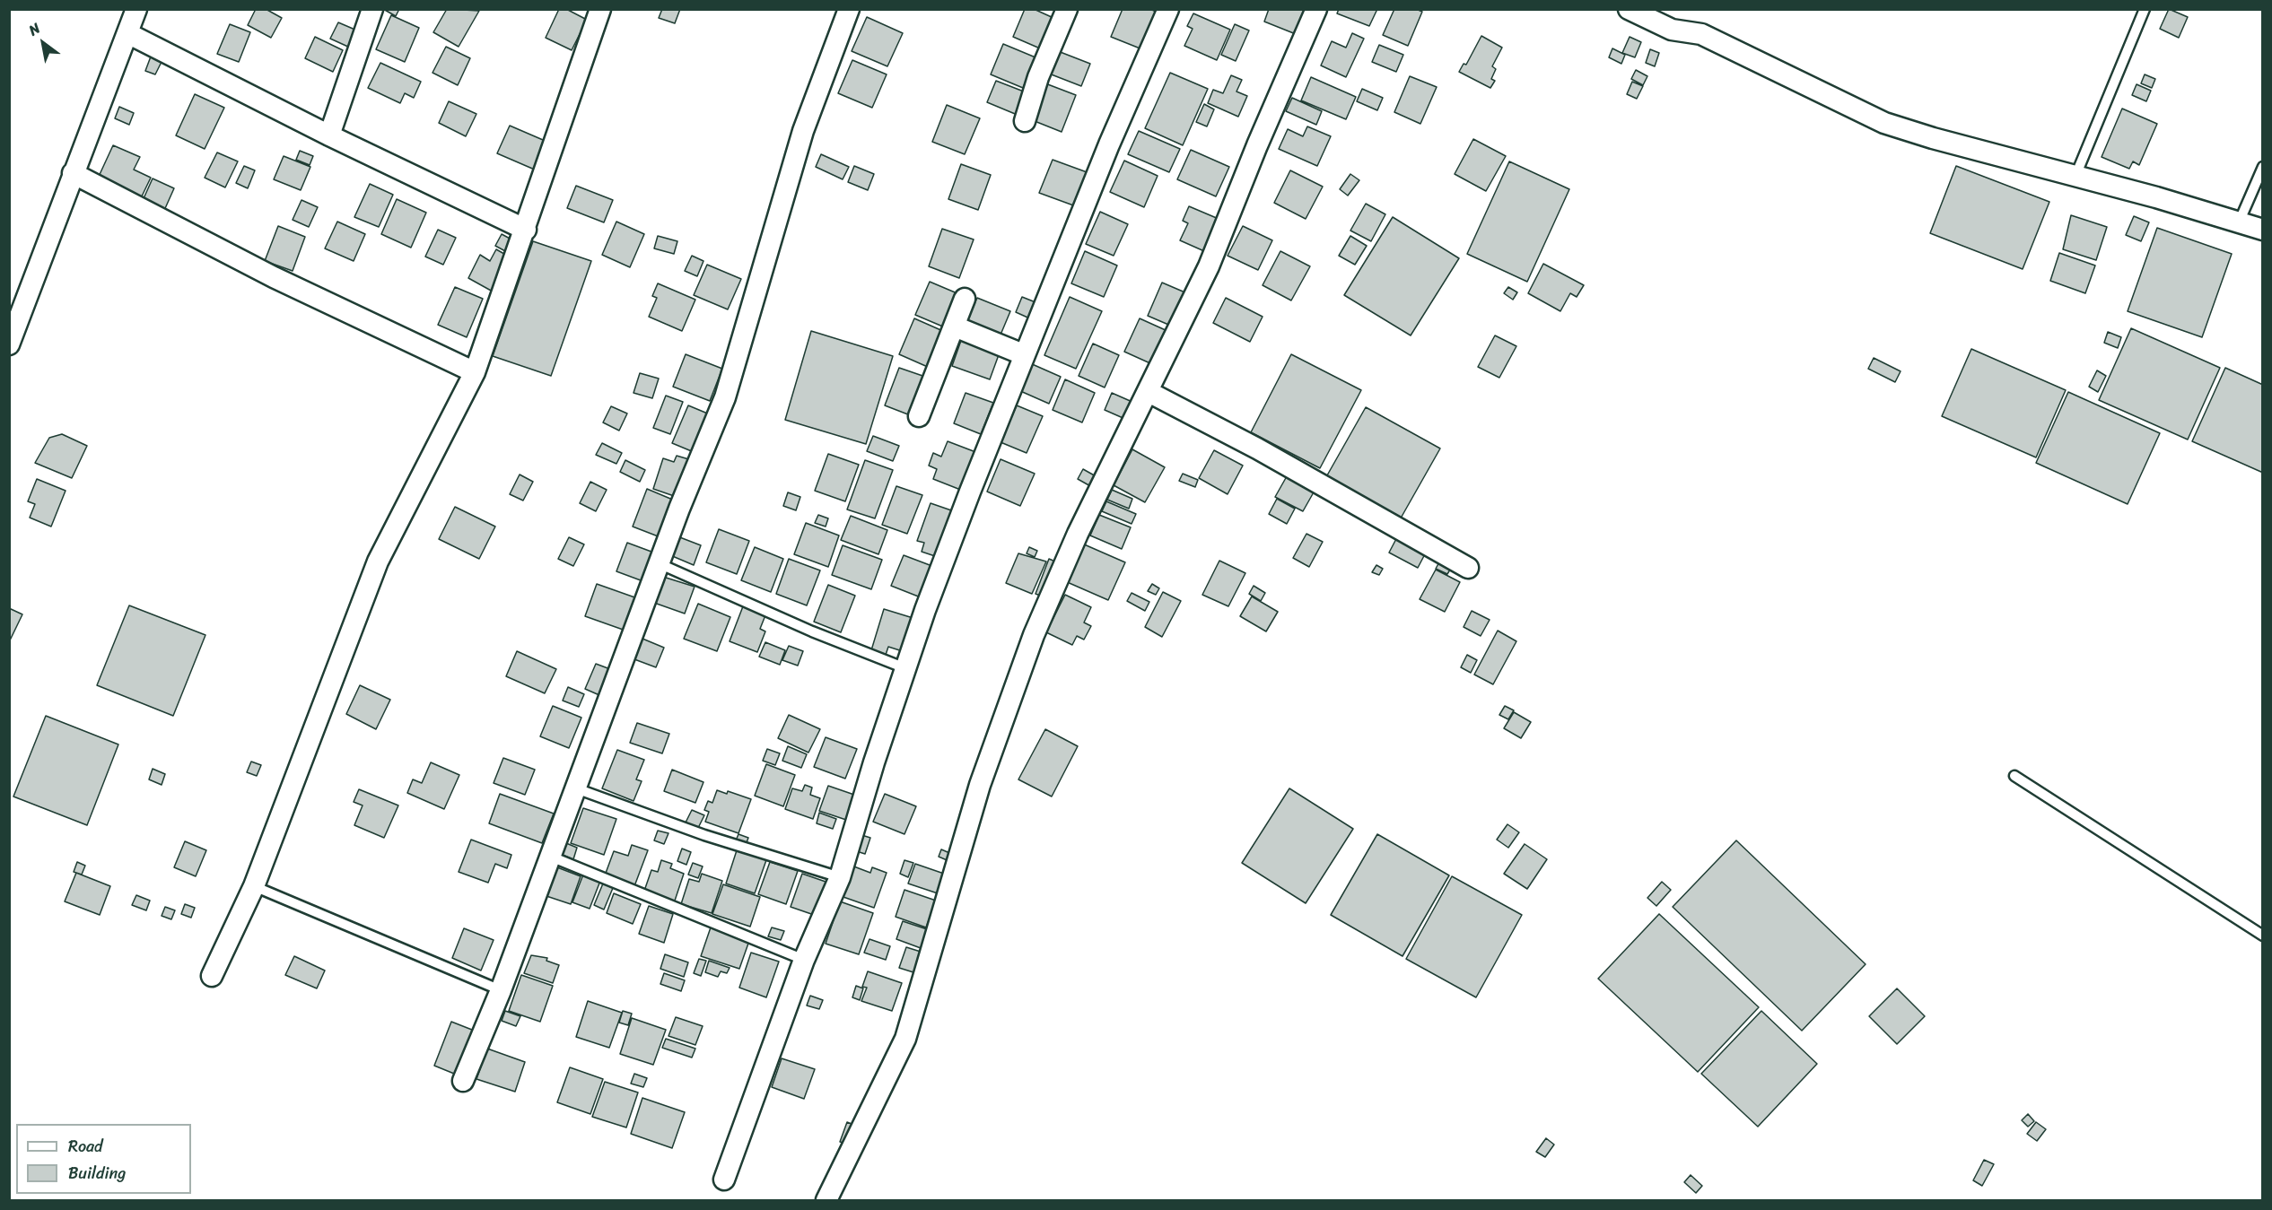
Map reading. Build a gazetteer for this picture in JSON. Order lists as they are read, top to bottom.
{
  "legend": ["Road", "Building"],
  "north": "top left"
}
